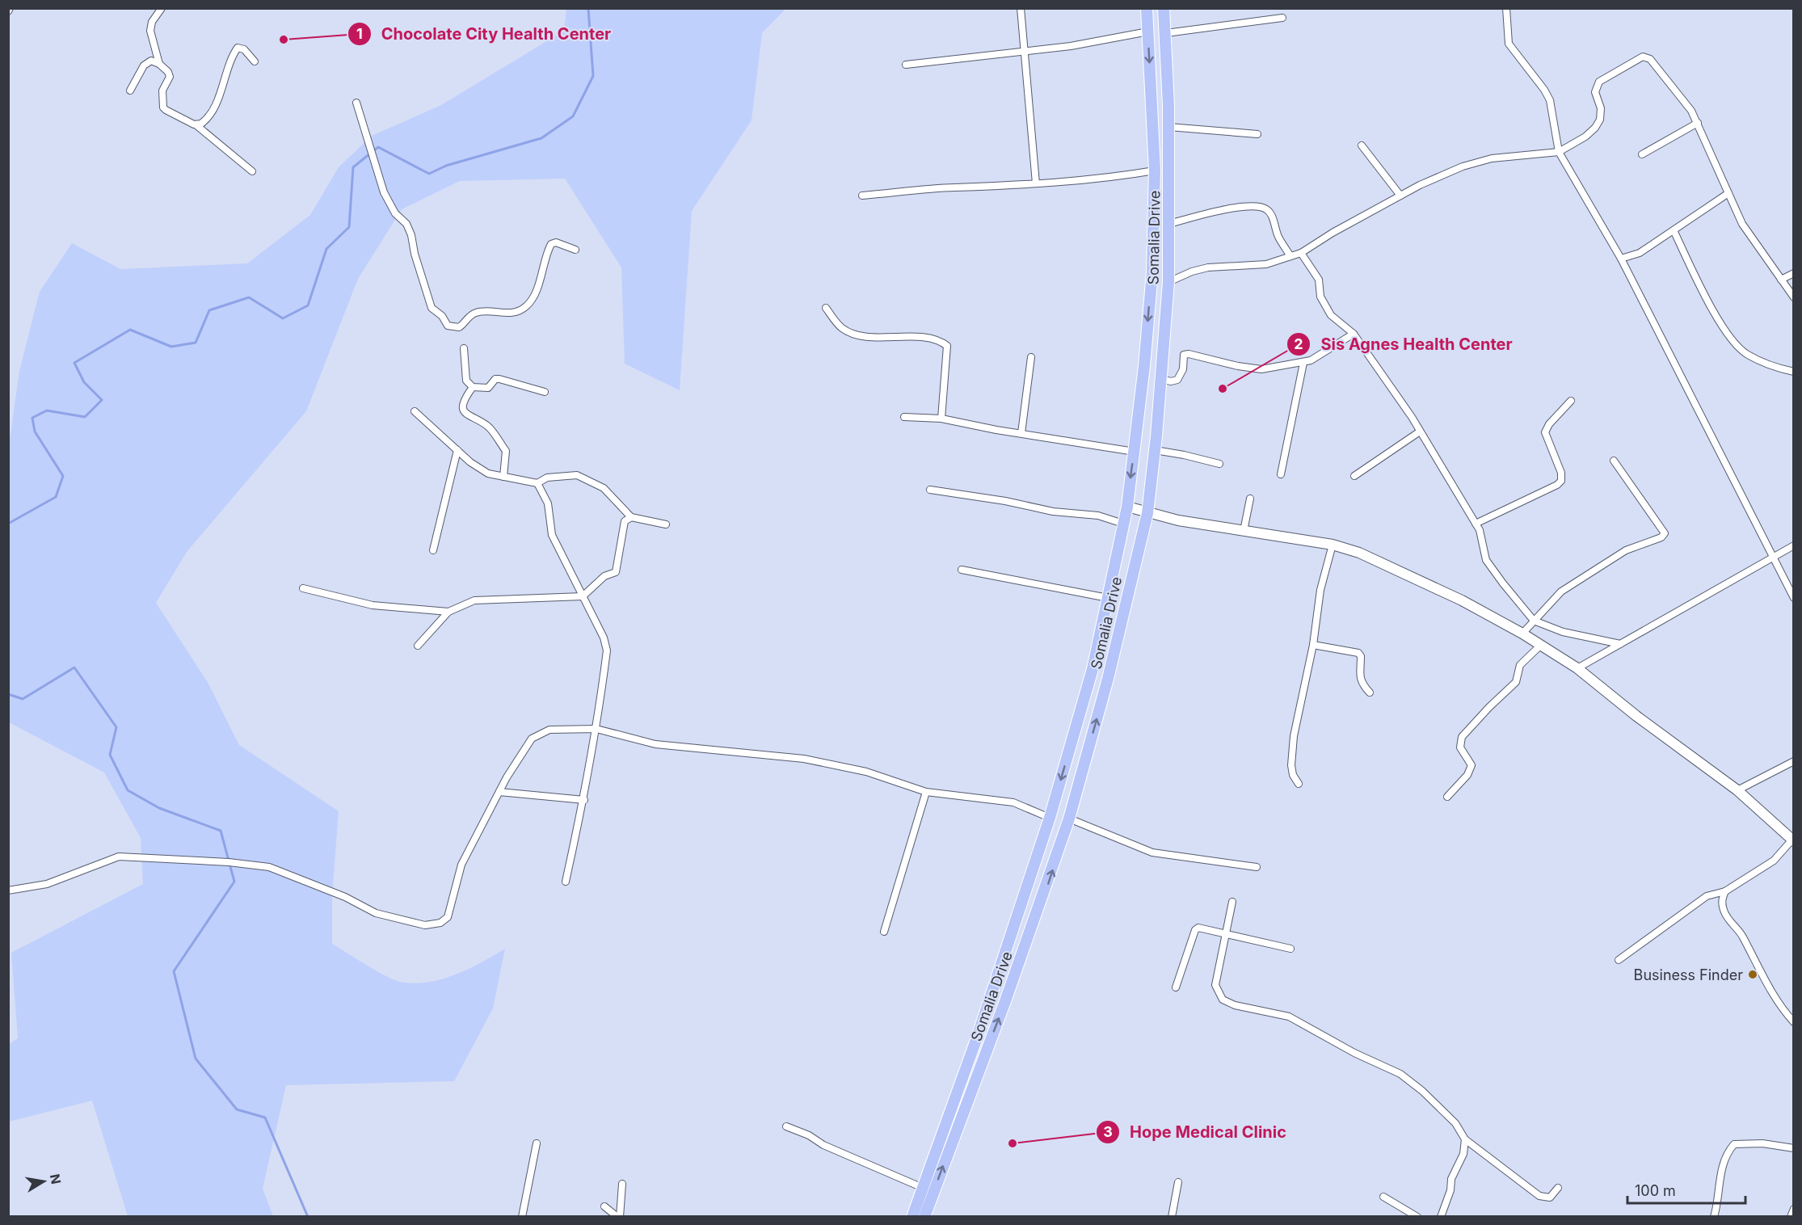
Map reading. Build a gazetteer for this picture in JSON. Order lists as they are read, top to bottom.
{
  "streets": {
    "main road": ["Somalia Drive"]
  },
  "places": [
    "Chocolate City Health Center",
    "Sis Agnes Health Center",
    "Business Finder",
    "Hope Medical Clinic"
  ],
  "scale_bar": "100 m",
  "north": "right"
}
